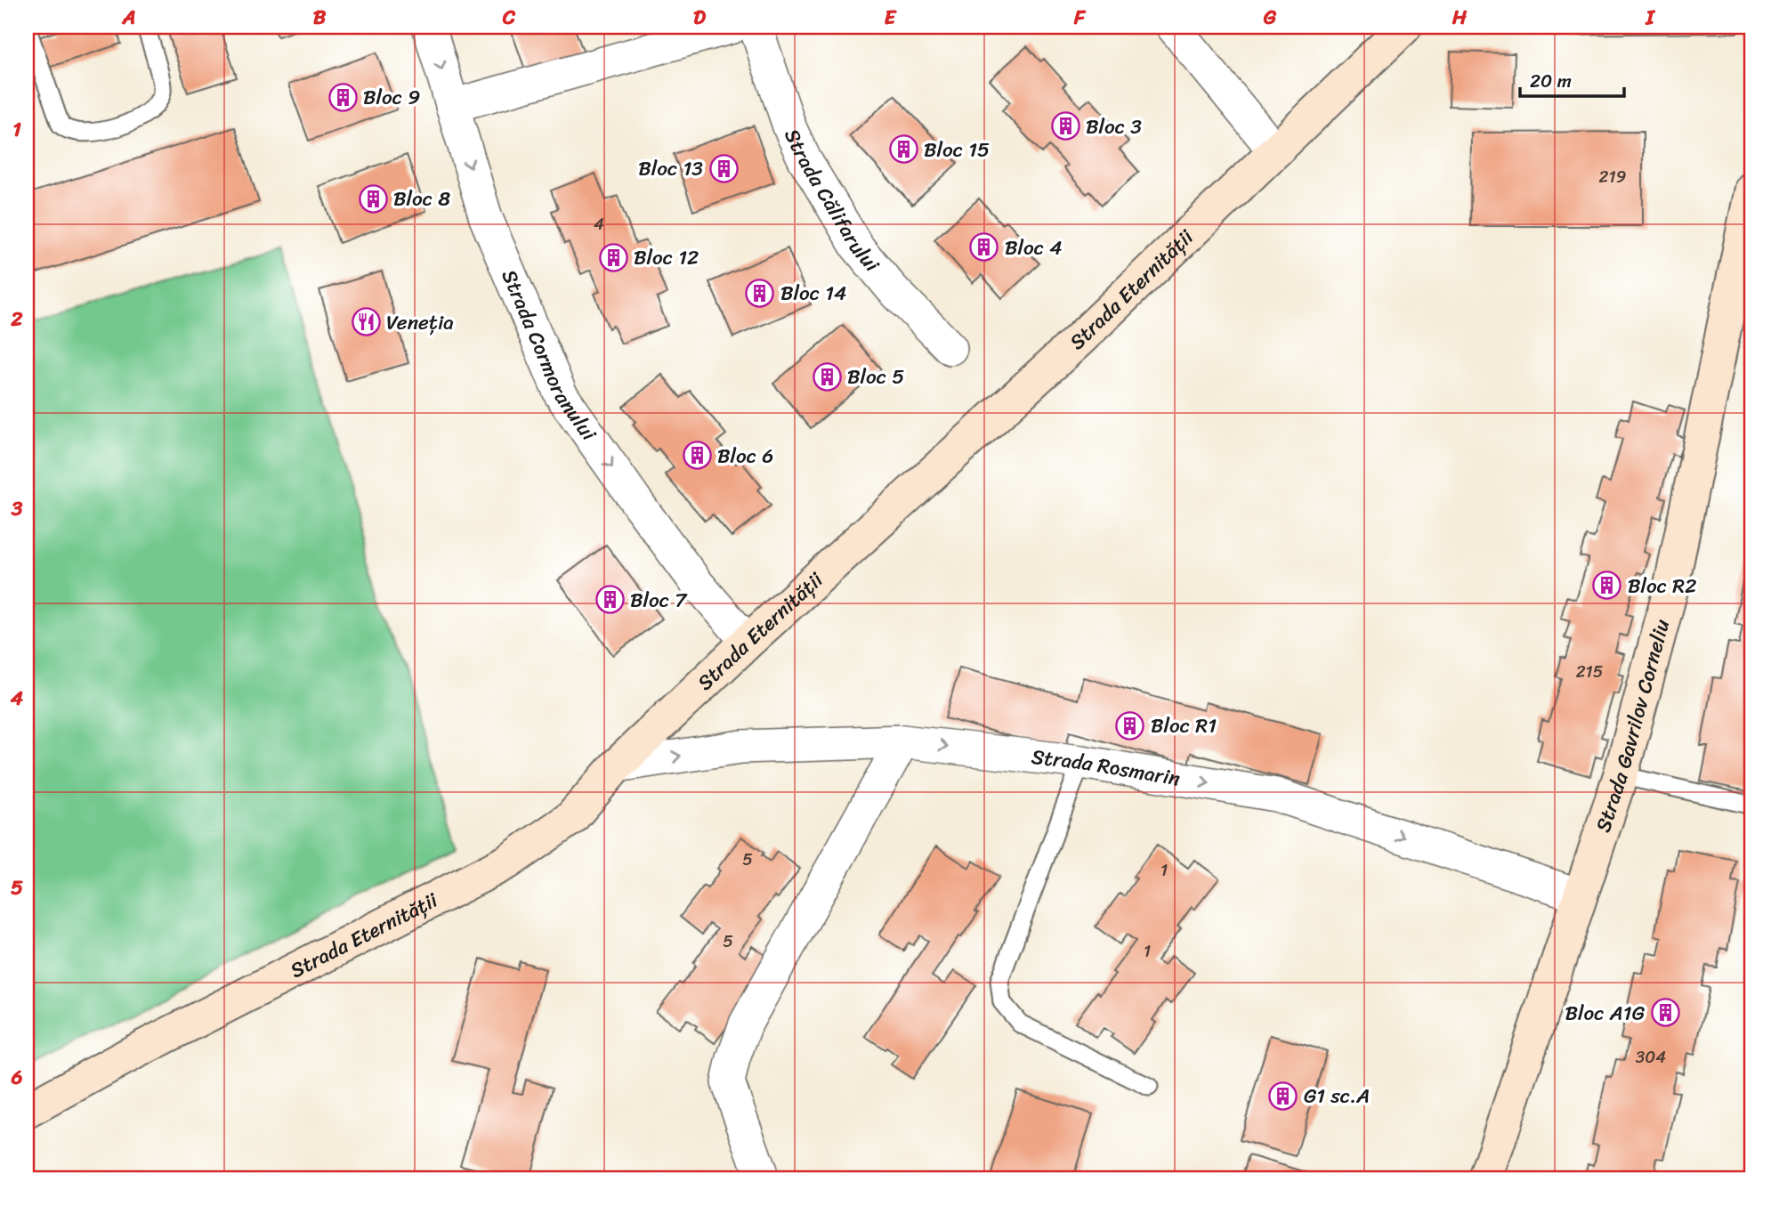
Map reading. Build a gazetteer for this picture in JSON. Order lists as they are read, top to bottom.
{
  "streets": {
    "street": [
      "Strada Călifarului",
      "Strada Eternității",
      "Strada Cormoranului",
      "Strada Gavrilov Corneliu",
      "Strada Rosmarin"
    ]
  },
  "crossings": [
    ["Strada Eternității", "Strada Cormoranului"],
    ["Strada Eternității", "Strada Rosmarin"],
    ["Strada Gavrilov Corneliu", "Strada Rosmarin"]
  ],
  "one_way": ["Strada Cormoranului", "Strada Rosmarin"],
  "places": {
    "building": [
      "Bloc 9",
      "Bloc 3",
      "Bloc 15",
      "Bloc 13",
      "Bloc 8",
      "Bloc 4",
      "Bloc 12",
      "Bloc 14",
      "Bloc 5",
      "Bloc 6",
      "Bloc R2",
      "Bloc 7",
      "Bloc R1",
      "Bloc A1G",
      "G1 sc.A"
    ],
    "restaurant": ["Veneția"]
  },
  "house_numbers": [
    "219",
    "4",
    "215",
    "5",
    "1",
    "5",
    "1",
    "304"
  ],
  "scale_bar": "20 m",
  "grid": {
    "columns": [
      "A",
      "B",
      "C",
      "D",
      "E",
      "F",
      "G",
      "H",
      "I"
    ],
    "rows": [
      "1",
      "2",
      "3",
      "4",
      "5",
      "6"
    ]
  }
}
